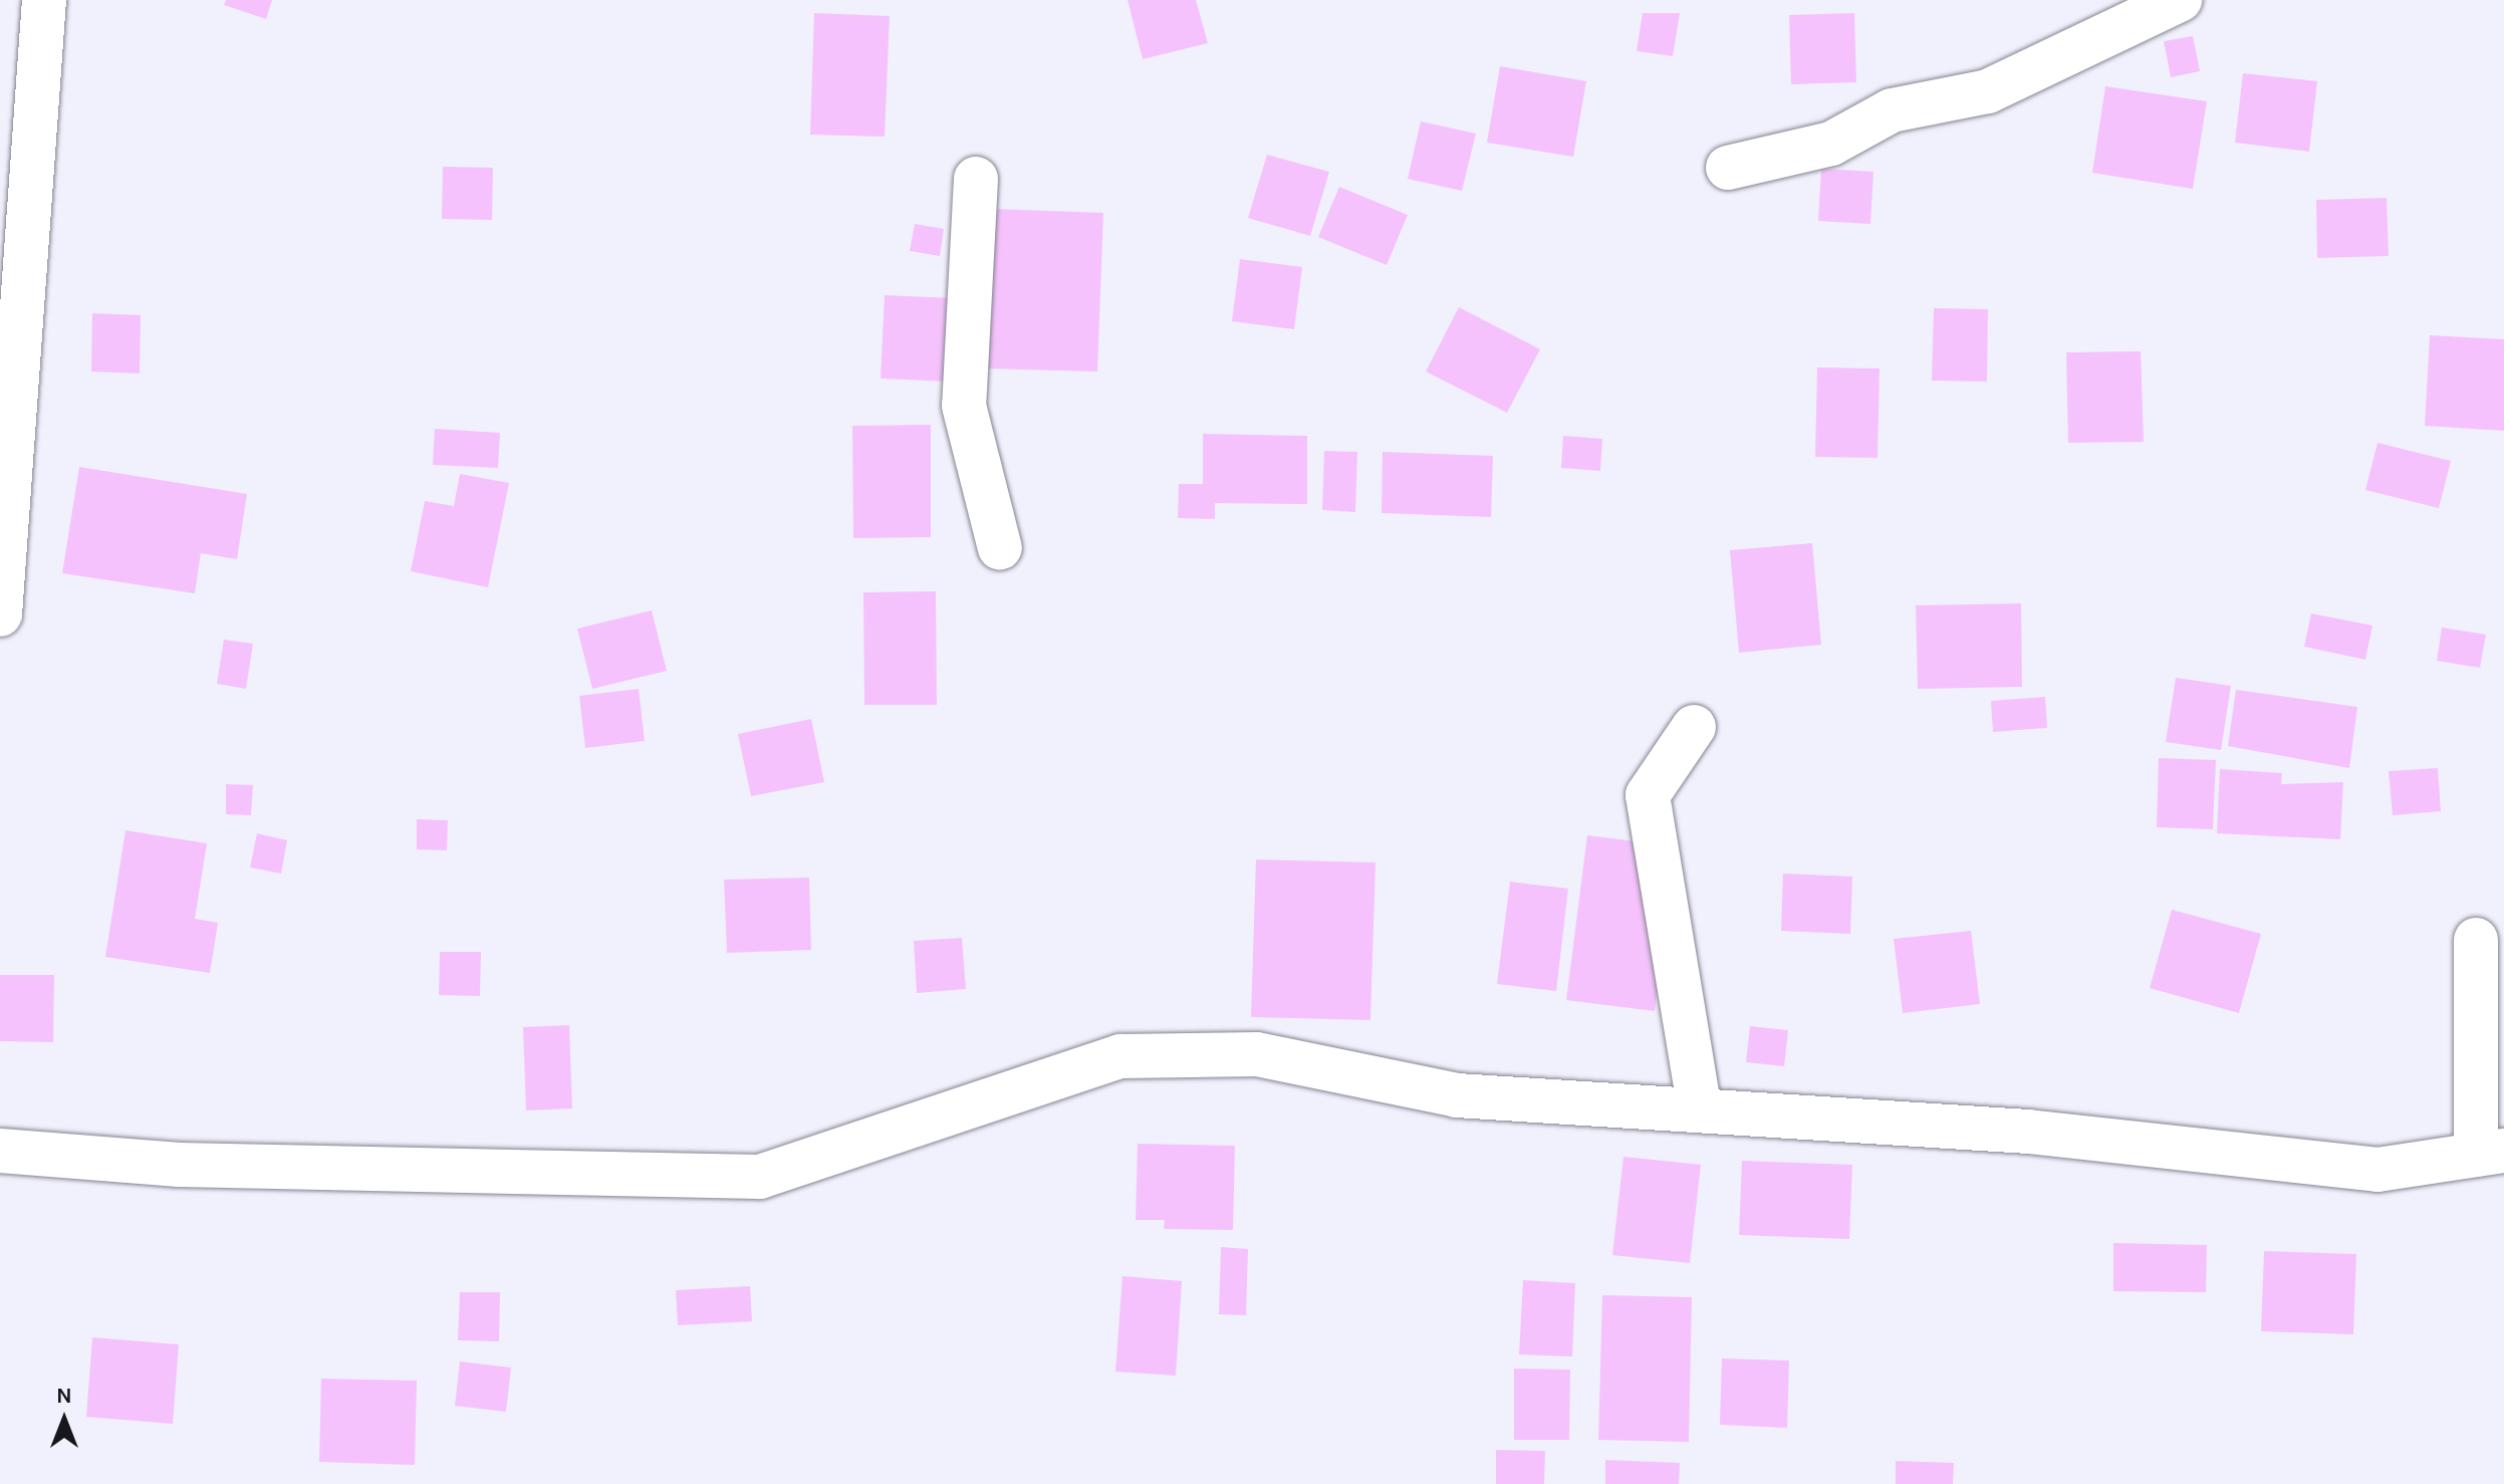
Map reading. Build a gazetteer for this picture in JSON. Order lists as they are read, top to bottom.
{
  "north": "top"
}
